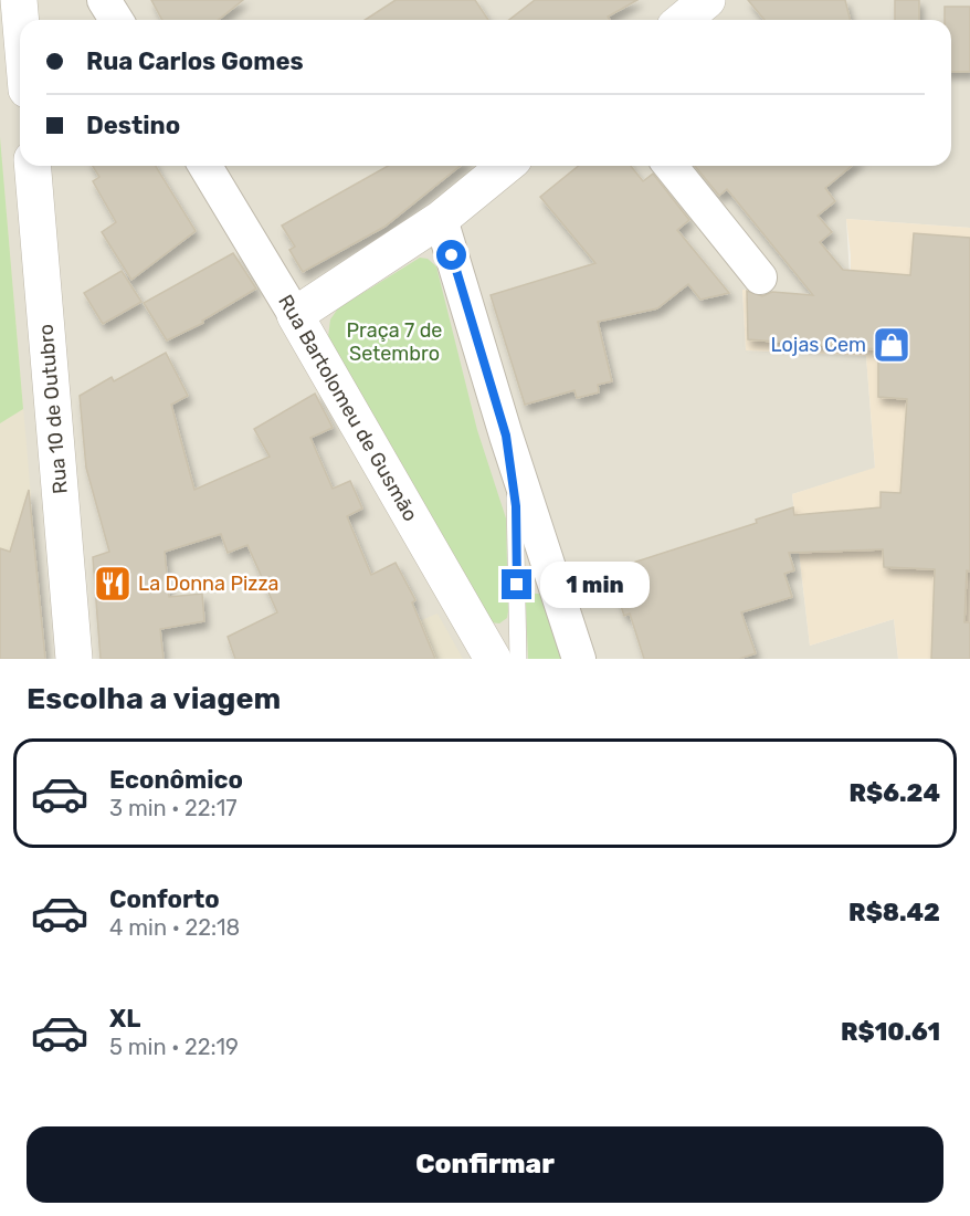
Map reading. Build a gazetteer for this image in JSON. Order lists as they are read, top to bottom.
{
  "streets": {
    "street": ["Rua Bartolomeu de Gusmão", "Rua 10 de Outubro"]
  },
  "parks": ["Praça 7 de Setembro"],
  "places": {
    "shop": ["Lojas Cem"],
    "restaurant": ["La Donna Pizza"]
  },
  "page": {
    "banner": ["Rua Carlos Gomes", "Destino"],
    "bubble": "1 min",
    "heading": "Escolha a viagem",
    "list": [
      {
        "name": "Econômico",
        "note": "3 min · 22:17",
        "value": "R$6.24"
      },
      {
        "name": "Conforto",
        "note": "4 min · 22:18",
        "value": "R$8.42"
      },
      {
        "name": "XL",
        "note": "5 min · 22:19",
        "value": "R$10.61"
      }
    ],
    "buttons": "Confirmar"
  }
}
